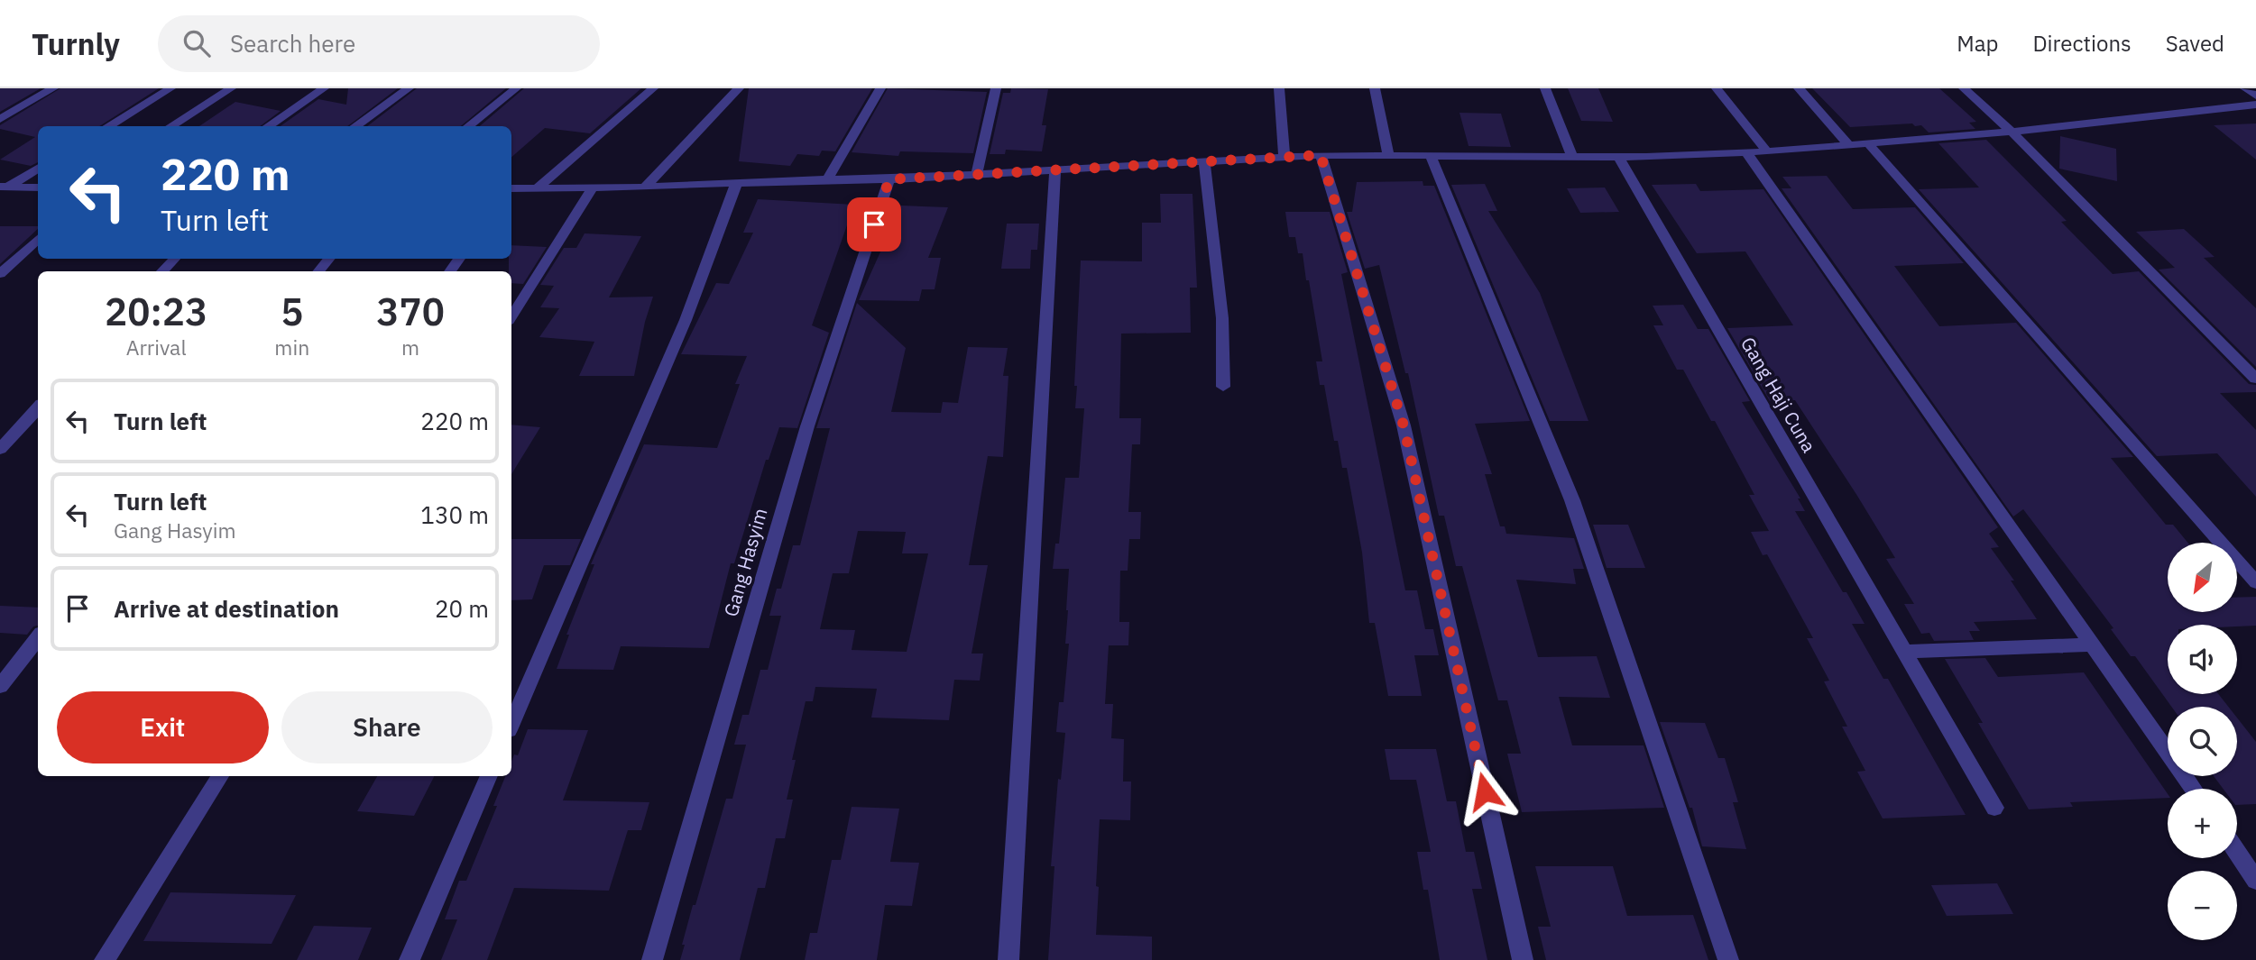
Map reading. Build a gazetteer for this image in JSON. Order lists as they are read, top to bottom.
{
  "streets": {
    "street": ["Gang Haji Cuna", "Gang Hasyim"]
  },
  "north": "bottom left",
  "page": {
    "header": "Turnly",
    "search": "Search here",
    "nav": ["Map", "Directions", "Saved"],
    "turn": ["220 m", "Turn left"],
    "eta": [
      "20:23",
      "Arrival",
      "5",
      "min",
      "370",
      "m"
    ],
    "list": [
      {
        "name": "Turn left",
        "value": "220 m"
      },
      {
        "name": "Turn left",
        "note": "Gang Hasyim",
        "value": "130 m"
      },
      {
        "name": "Arrive at destination",
        "value": "20 m"
      }
    ],
    "map_buttons": ["+", "−"],
    "buttons": ["Exit", "Share"]
  }
}
